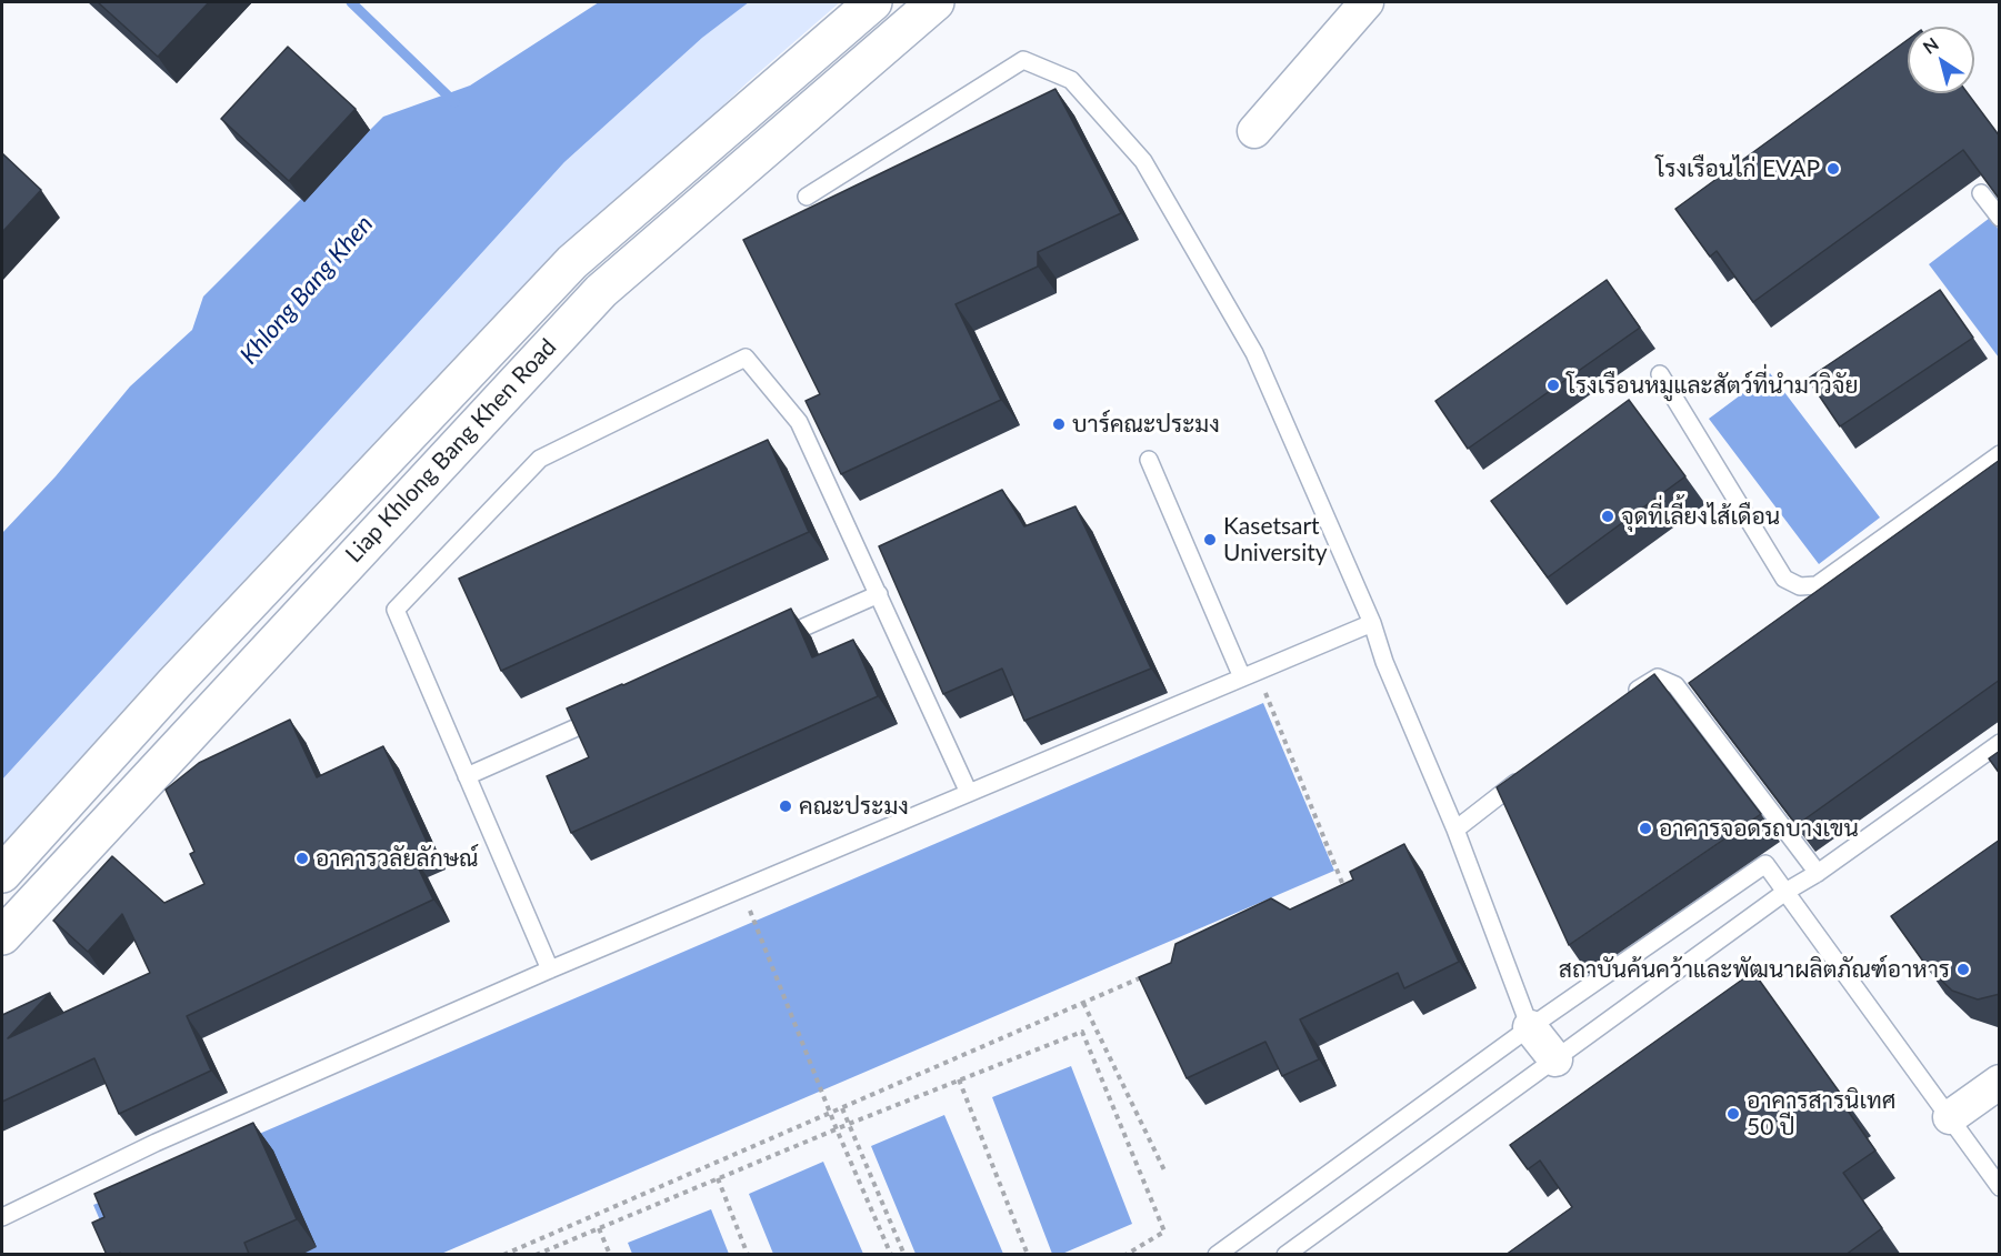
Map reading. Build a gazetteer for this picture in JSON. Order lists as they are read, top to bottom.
{
  "streets": {
    "main road": ["Liap Khlong Bang Khen Road"]
  },
  "water": ["Khlong Bang Khen"],
  "places": [
    "โรงเรือนไก่ EVAP",
    "โรงเรือนหมูและสัตว์ที่นำมาวิจัย",
    "บาร์คณะประมง",
    "จุดที่เลี้ยงไส้เดือน",
    "Kasetsart University",
    "คณะประมง",
    "อาคารจอดรถบางเขน",
    "อาคารวลัยลักษณ์",
    "สถาบันค้นคว้าและพัฒนาผลิตภัณฑ์อาหาร",
    "อาคารสารนิเทศ 50 ปี"
  ],
  "north": "top left"
}
